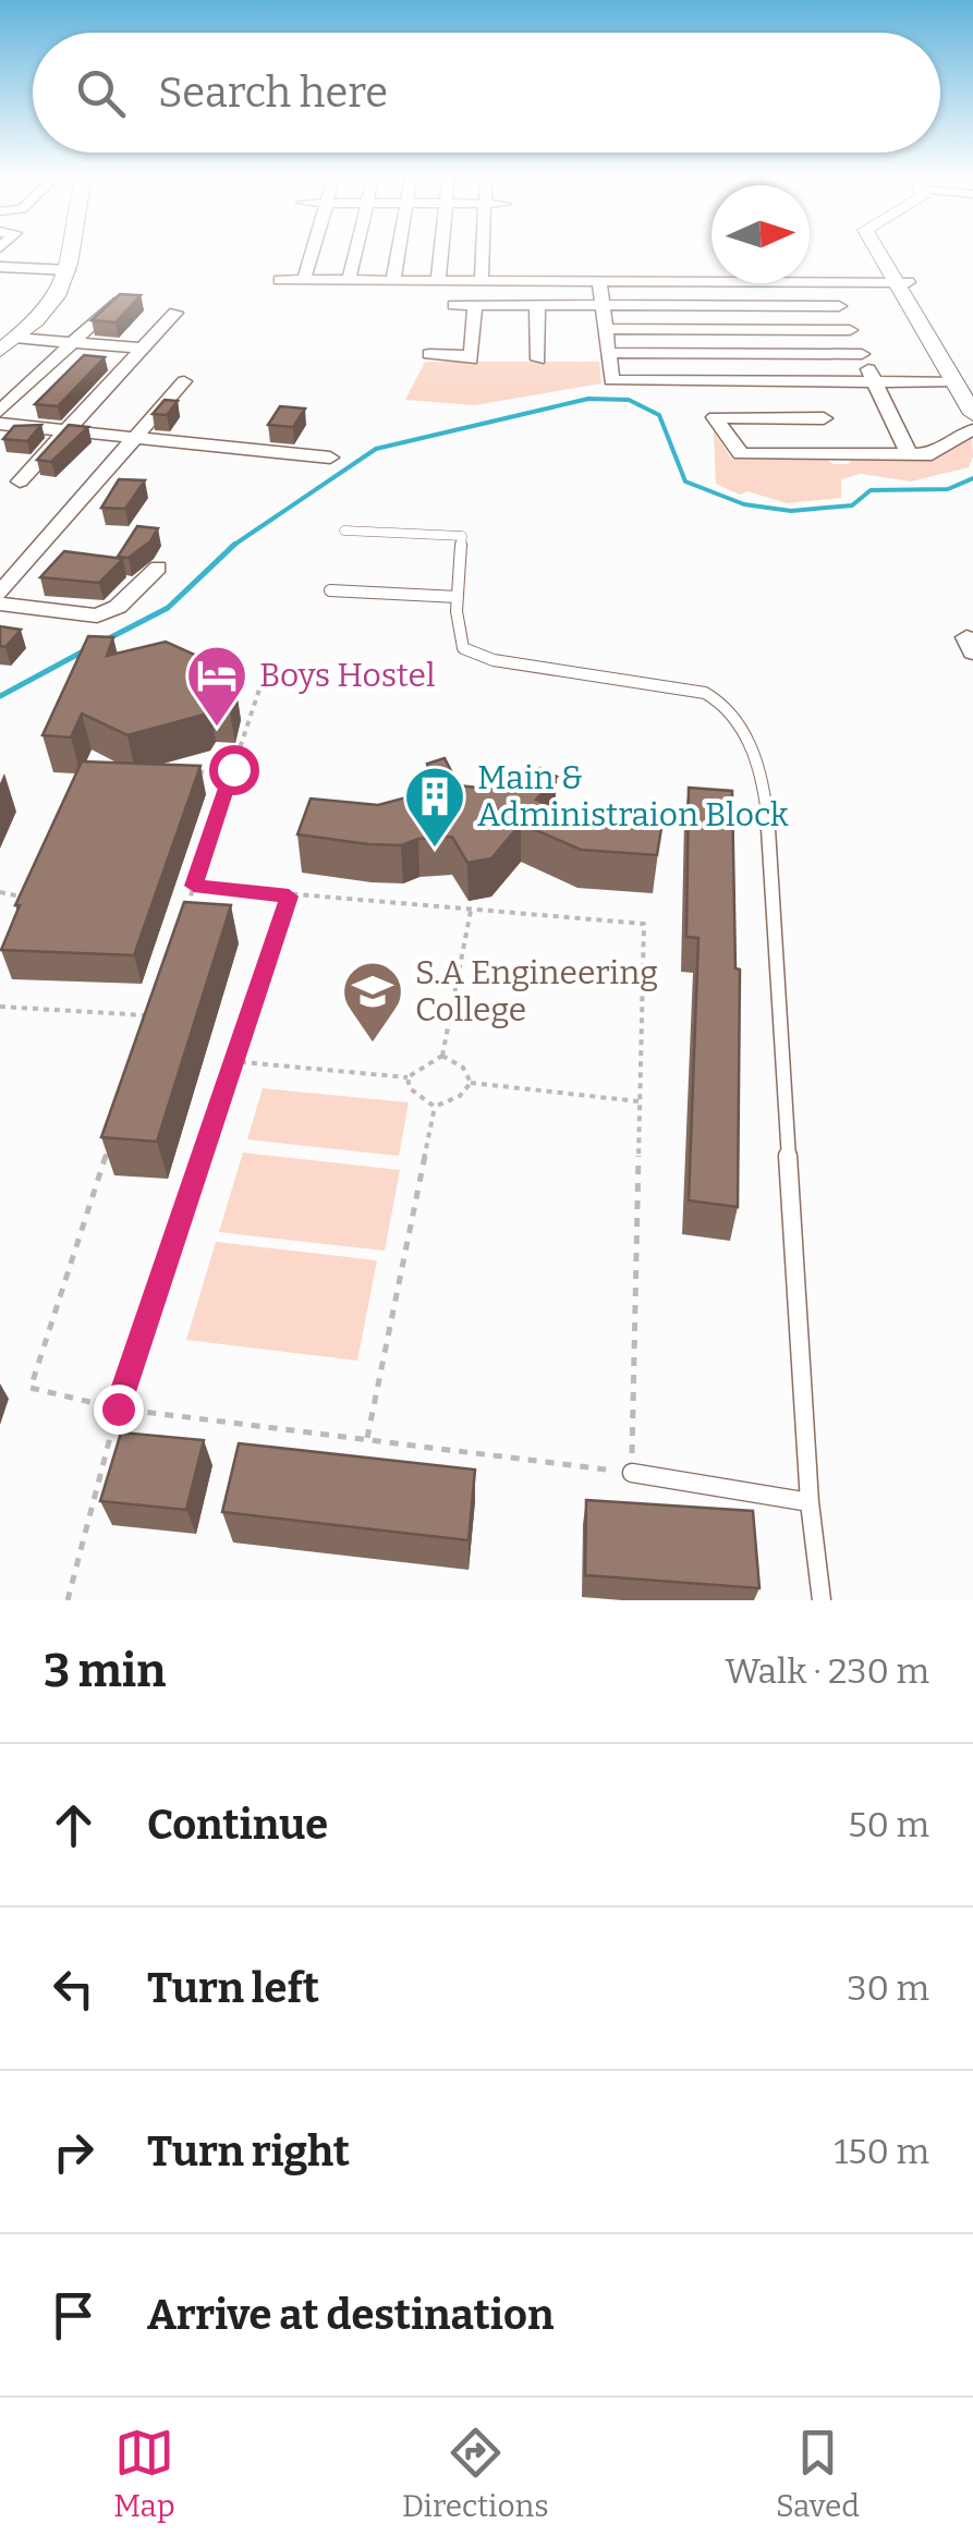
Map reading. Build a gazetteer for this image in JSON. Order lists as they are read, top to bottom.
{
  "places": {
    "hotel": ["Boys Hostel"],
    "building": ["Main & Administraion Block"],
    "school or university": ["S.A Engineering College"]
  },
  "north": "right",
  "page": {
    "search": "Search here",
    "heading": ["3 min", "Walk · 230 m"],
    "list": [
      ["Continue", "50 m"],
      ["Turn left", "30 m"],
      ["Turn right", "150 m"],
      "Arrive at destination"
    ],
    "nav": ["Map", "Directions", "Saved"]
  }
}
